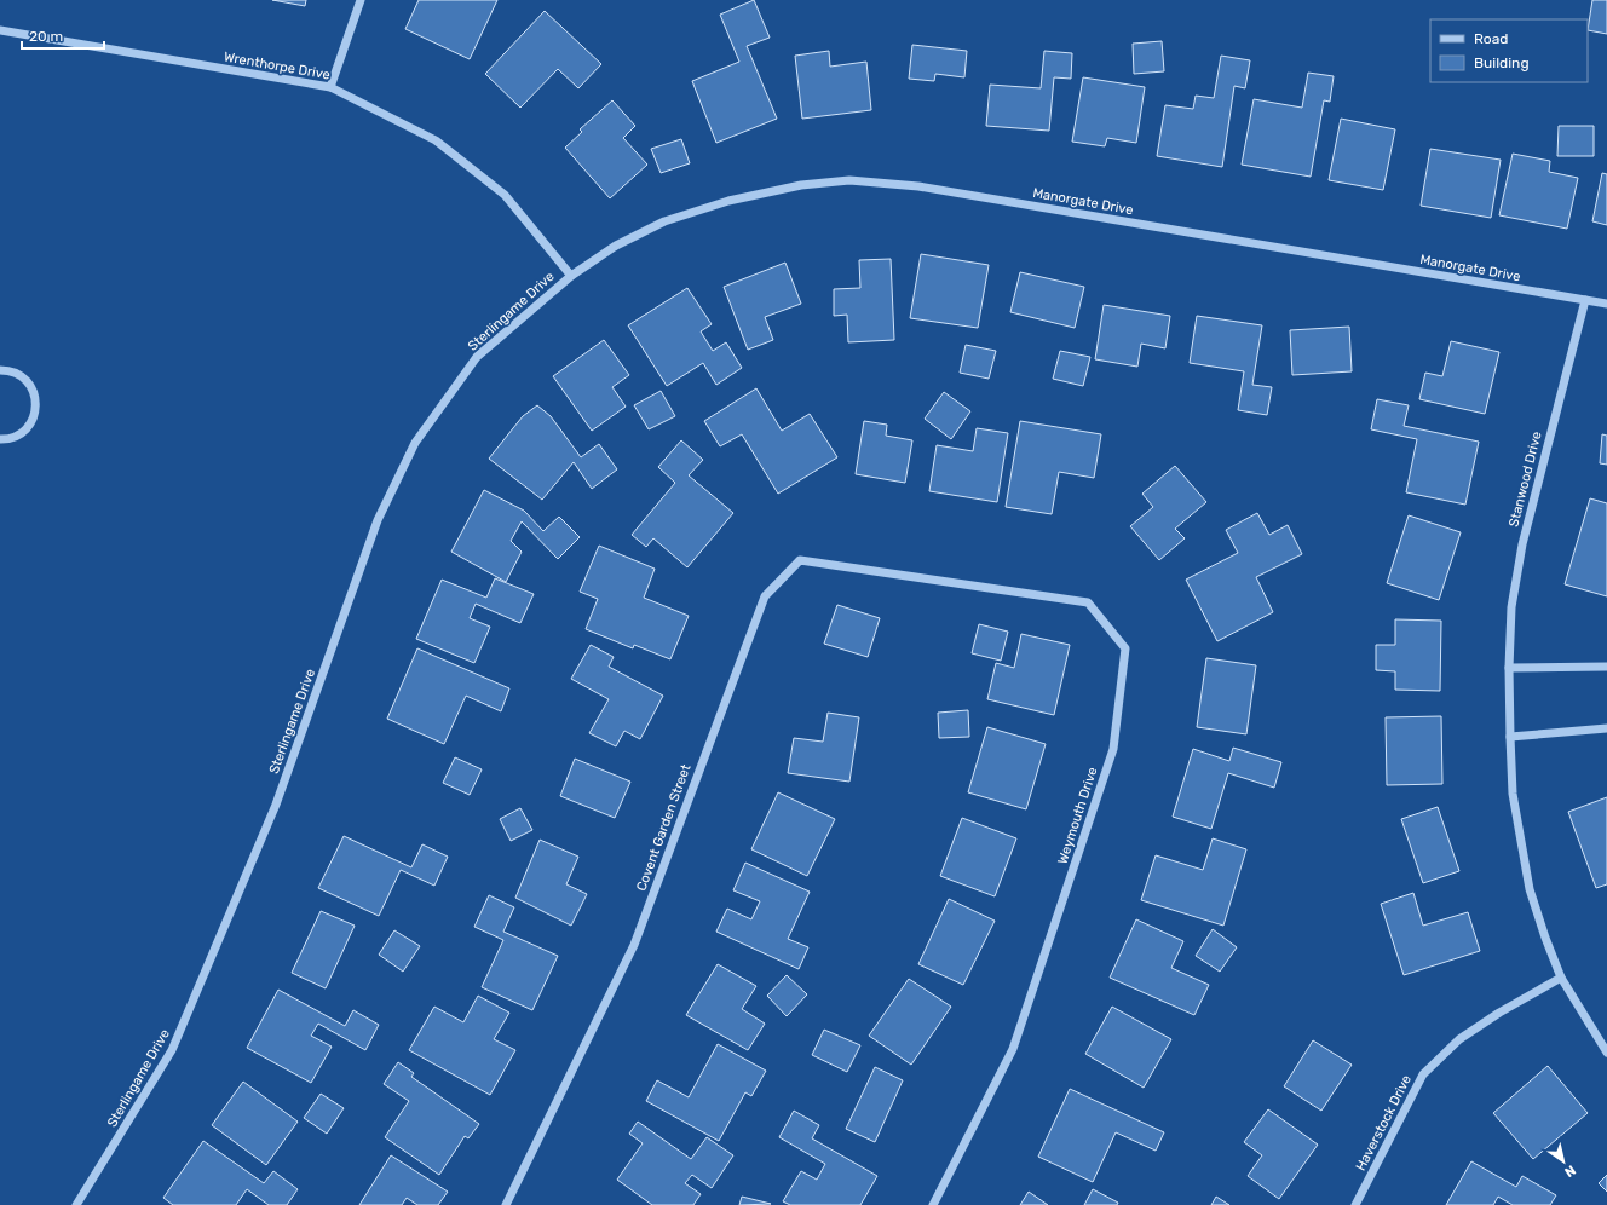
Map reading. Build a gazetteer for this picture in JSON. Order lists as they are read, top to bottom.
{
  "streets": {
    "street": [
      "Wrenthorpe Drive",
      "Manorgate Drive",
      "Sterlingame Drive",
      "Stanwood Drive",
      "Weymouth Drive",
      "Covent Garden Street",
      "Haverstock Drive"
    ]
  },
  "crossings": [
    ["Wrenthorpe Drive", "Manorgate Drive"],
    ["Wrenthorpe Drive", "Sterlingame Drive"],
    ["Manorgate Drive", "Sterlingame Drive"],
    ["Manorgate Drive", "Stanwood Drive"],
    ["Stanwood Drive", "Haverstock Drive"],
    ["Weymouth Drive", "Covent Garden Street"]
  ],
  "legend": ["Road", "Building"],
  "scale_bar": "20 m",
  "north": "bottom right"
}
